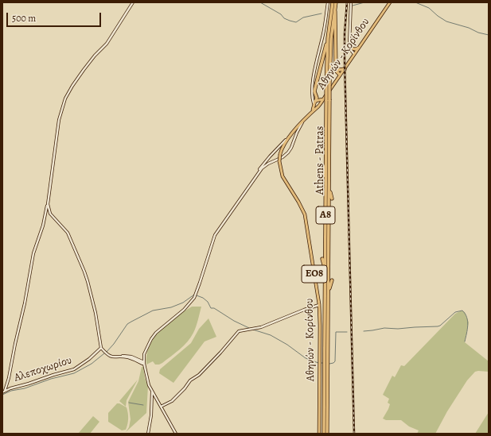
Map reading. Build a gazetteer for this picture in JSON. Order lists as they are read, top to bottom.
{
  "streets": {
    "highway": ["Athens - Patras", "Α8"],
    "main road": ["Αθηνών - Κορίνθου", "ΕΟ8"],
    "street": ["Αλεποχωρίου"]
  },
  "crossings": [
    ["Αθηνών - Κορίνθου", "Athens - Patras"],
    ["Αθηνών - Κορίνθου", "ΕΟ8"],
    ["Athens - Patras", "ΕΟ8"]
  ],
  "scale_bar": "500 m"
}
